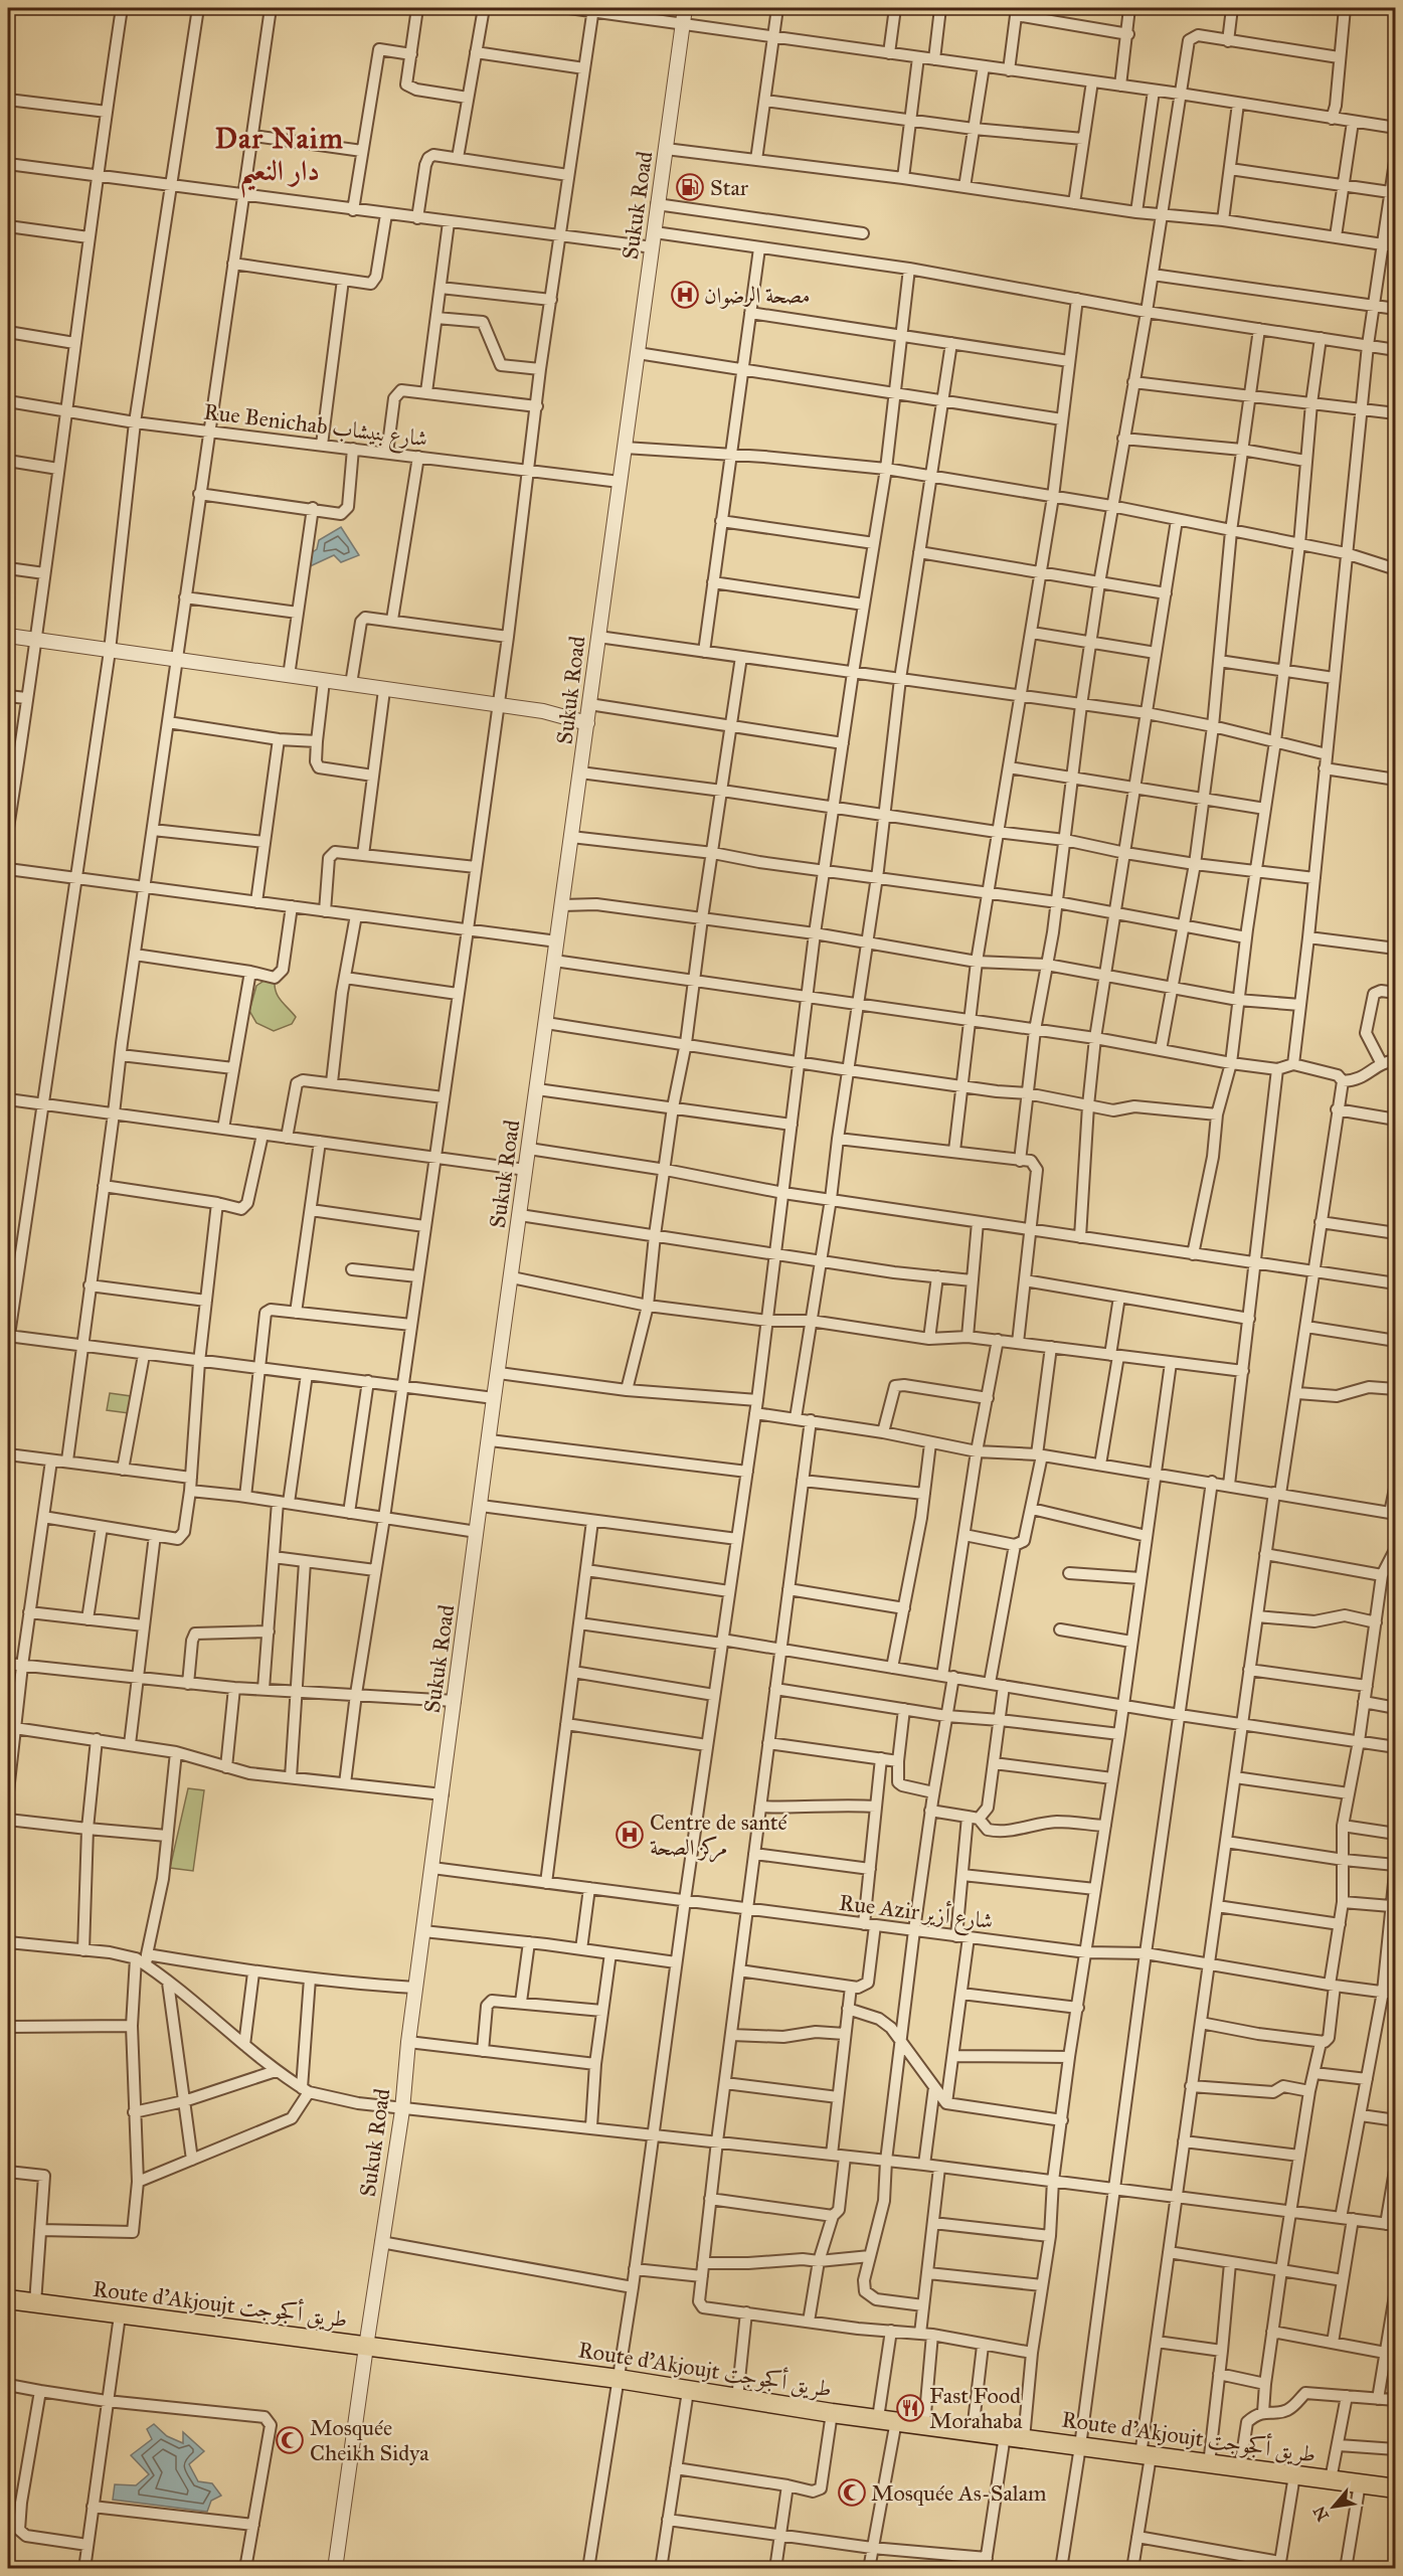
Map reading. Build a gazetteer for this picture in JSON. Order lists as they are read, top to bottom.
{
  "streets": {
    "highway": ["Route d'Akjoujt طريق أكجوجت"],
    "street": ["Sukuk Road", "Rue Benichab شارع بنيشاب", "Rue Azir شارع أزير"]
  },
  "crossings": [
    ["Sukuk Road", "Rue Benichab شارع بنيشاب"],
    ["Sukuk Road", "Rue Azir شارع أزير"],
    ["Sukuk Road", "Route d'Akjoujt طريق أكجوجت"]
  ],
  "districts": ["Dar Naim دار النعيم"],
  "places": {
    "fuel station": ["Star"],
    "hospital": ["مصحة الرضوان", "Centre de santé مركز الصحة"],
    "restaurant": ["Fast Food Morahaba"],
    "mosque": ["Mosquée Cheikh Sidya", "Mosquée As-Salam"]
  },
  "north": "bottom left"
}
